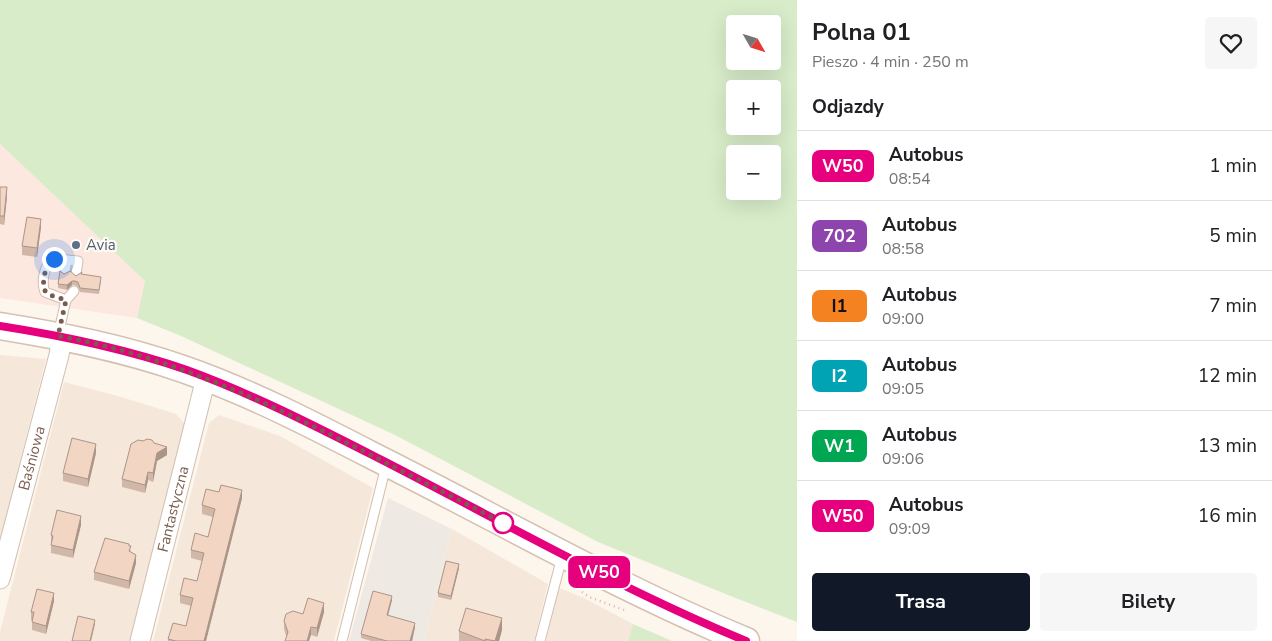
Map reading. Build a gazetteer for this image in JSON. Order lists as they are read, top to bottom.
{
  "streets": {
    "street": ["Baśniowa", "Fantastyczna"]
  },
  "places": ["Avia"],
  "lines": ["bus line W50"],
  "north": "bottom right",
  "page": {
    "on_map": "W50",
    "heading": [
      ["Polna 01", "Pieszo · 4 min · 250 m"],
      "Odjazdy"
    ],
    "map_buttons": ["+", "−"],
    "list": [
      {
        "mark": "W50",
        "name": "Autobus",
        "note": "08:54",
        "value": "1 min"
      },
      {
        "mark": "702",
        "name": "Autobus",
        "note": "08:58",
        "value": "5 min"
      },
      {
        "mark": "I1",
        "name": "Autobus",
        "note": "09:00",
        "value": "7 min"
      },
      {
        "mark": "I2",
        "name": "Autobus",
        "note": "09:05",
        "value": "12 min"
      },
      {
        "mark": "W1",
        "name": "Autobus",
        "note": "09:06",
        "value": "13 min"
      },
      {
        "mark": "W50",
        "name": "Autobus",
        "note": "09:09",
        "value": "16 min"
      }
    ],
    "buttons": ["Trasa", "Bilety"]
  }
}
